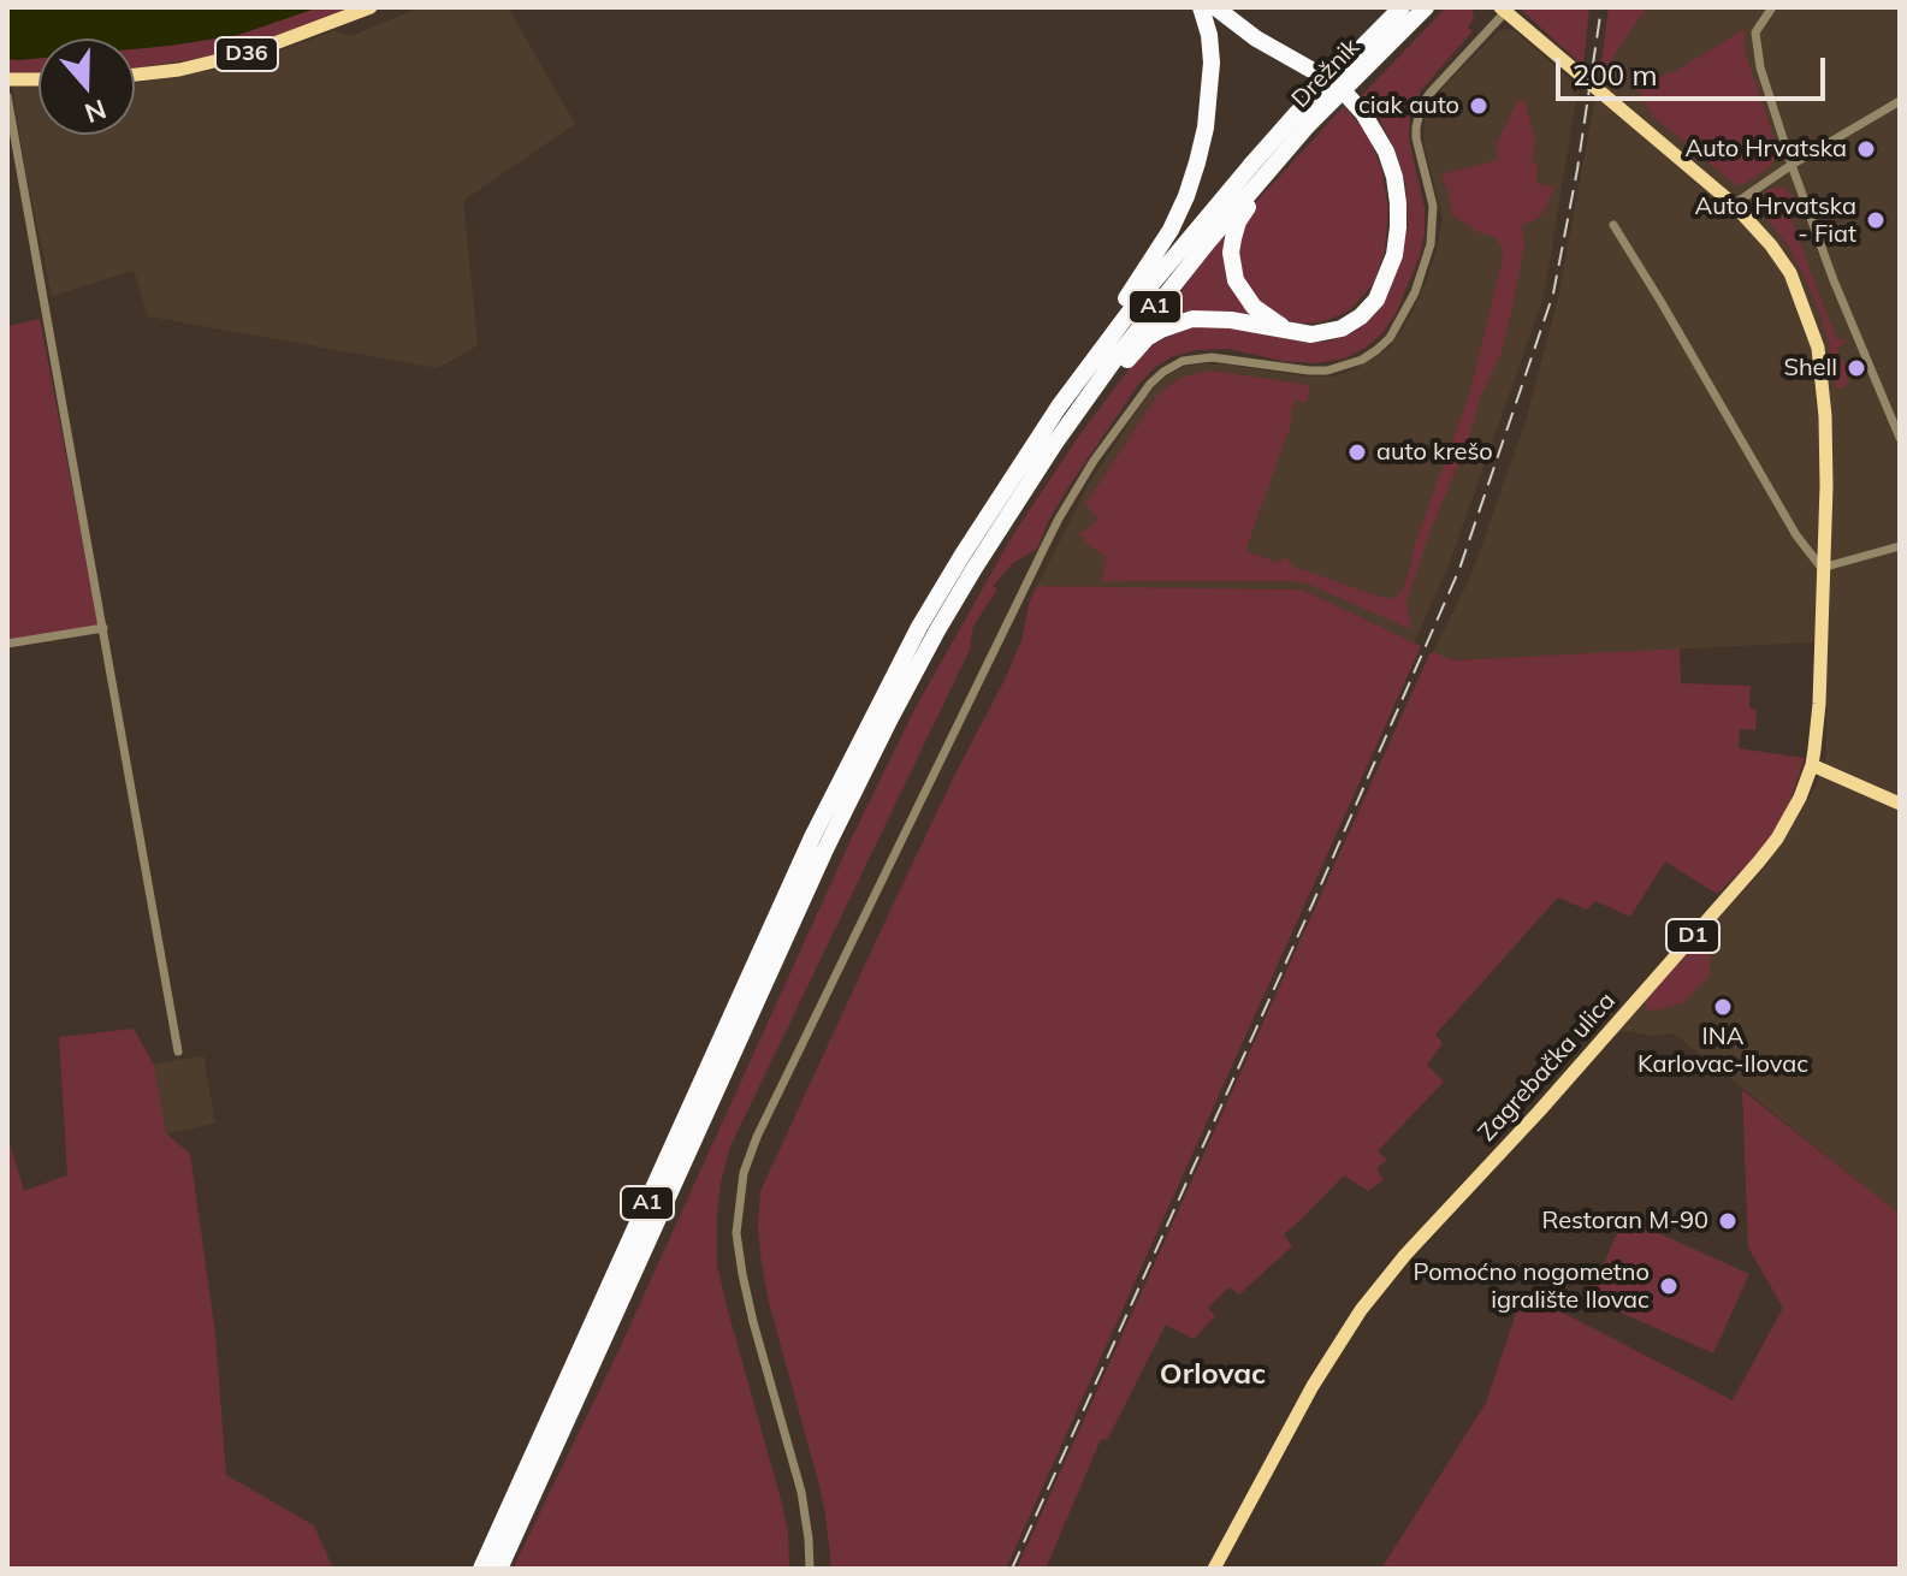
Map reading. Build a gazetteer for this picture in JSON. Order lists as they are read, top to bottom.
{
  "streets": {
    "highway": ["Drežnik", "A1"],
    "main road": ["D36", "D1", "Zagrebačka ulica"]
  },
  "crossings": [
    ["Drežnik", "A1"]
  ],
  "districts": ["Orlovac"],
  "places": [
    "ciak auto",
    "Auto Hrvatska",
    "Auto Hrvatska - Fiat",
    "Shell",
    "auto krešo",
    "INA Karlovac-Ilovac",
    "Restoran M-90",
    "Pomoćno nogometno igralište Ilovac"
  ],
  "scale_bar": "200 m",
  "north": "bottom"
}
